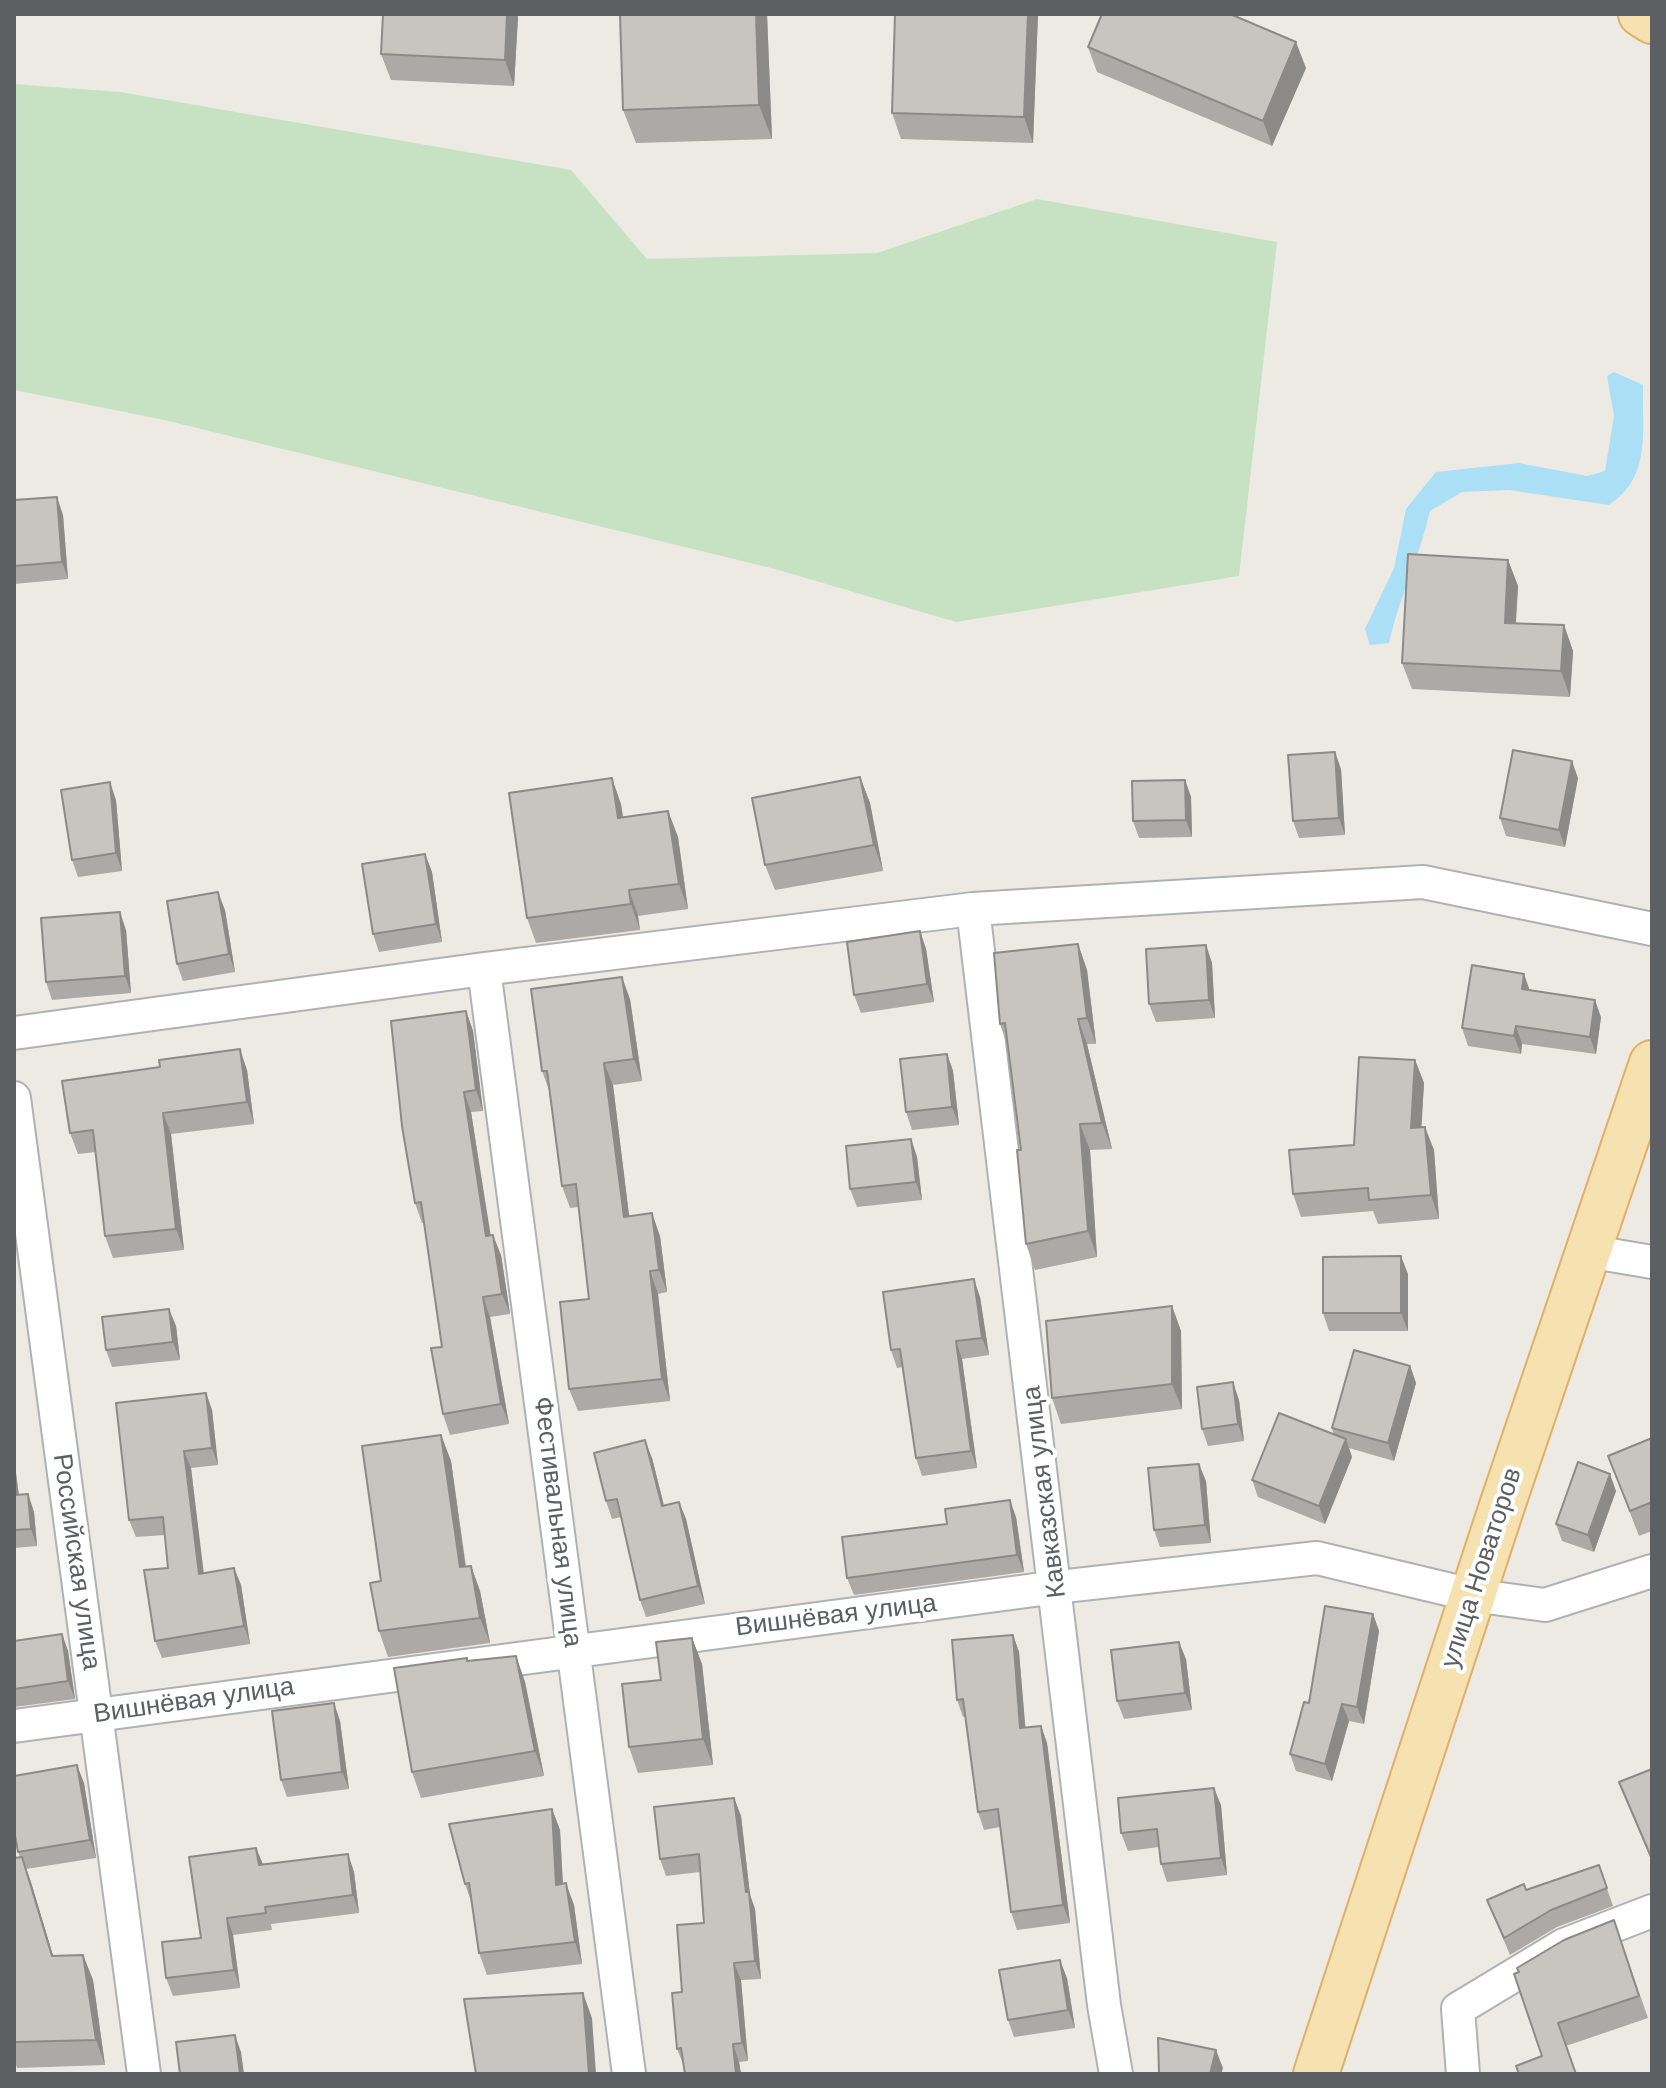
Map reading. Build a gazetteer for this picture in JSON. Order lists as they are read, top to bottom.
{
  "streets": {
    "main road": ["улица Новаторов"],
    "street": [
      "Кавказская улица",
      "Фестивальная улица",
      "Российская улица",
      "Вишнёвая улица"
    ]
  },
  "crossings": [
    ["Кавказская улица", "Вишнёвая улица"],
    ["Фестивальная улица", "Вишнёвая улица"],
    ["Российская улица", "Вишнёвая улица"],
    ["улица Новаторов", "Вишнёвая улица"]
  ]
}
